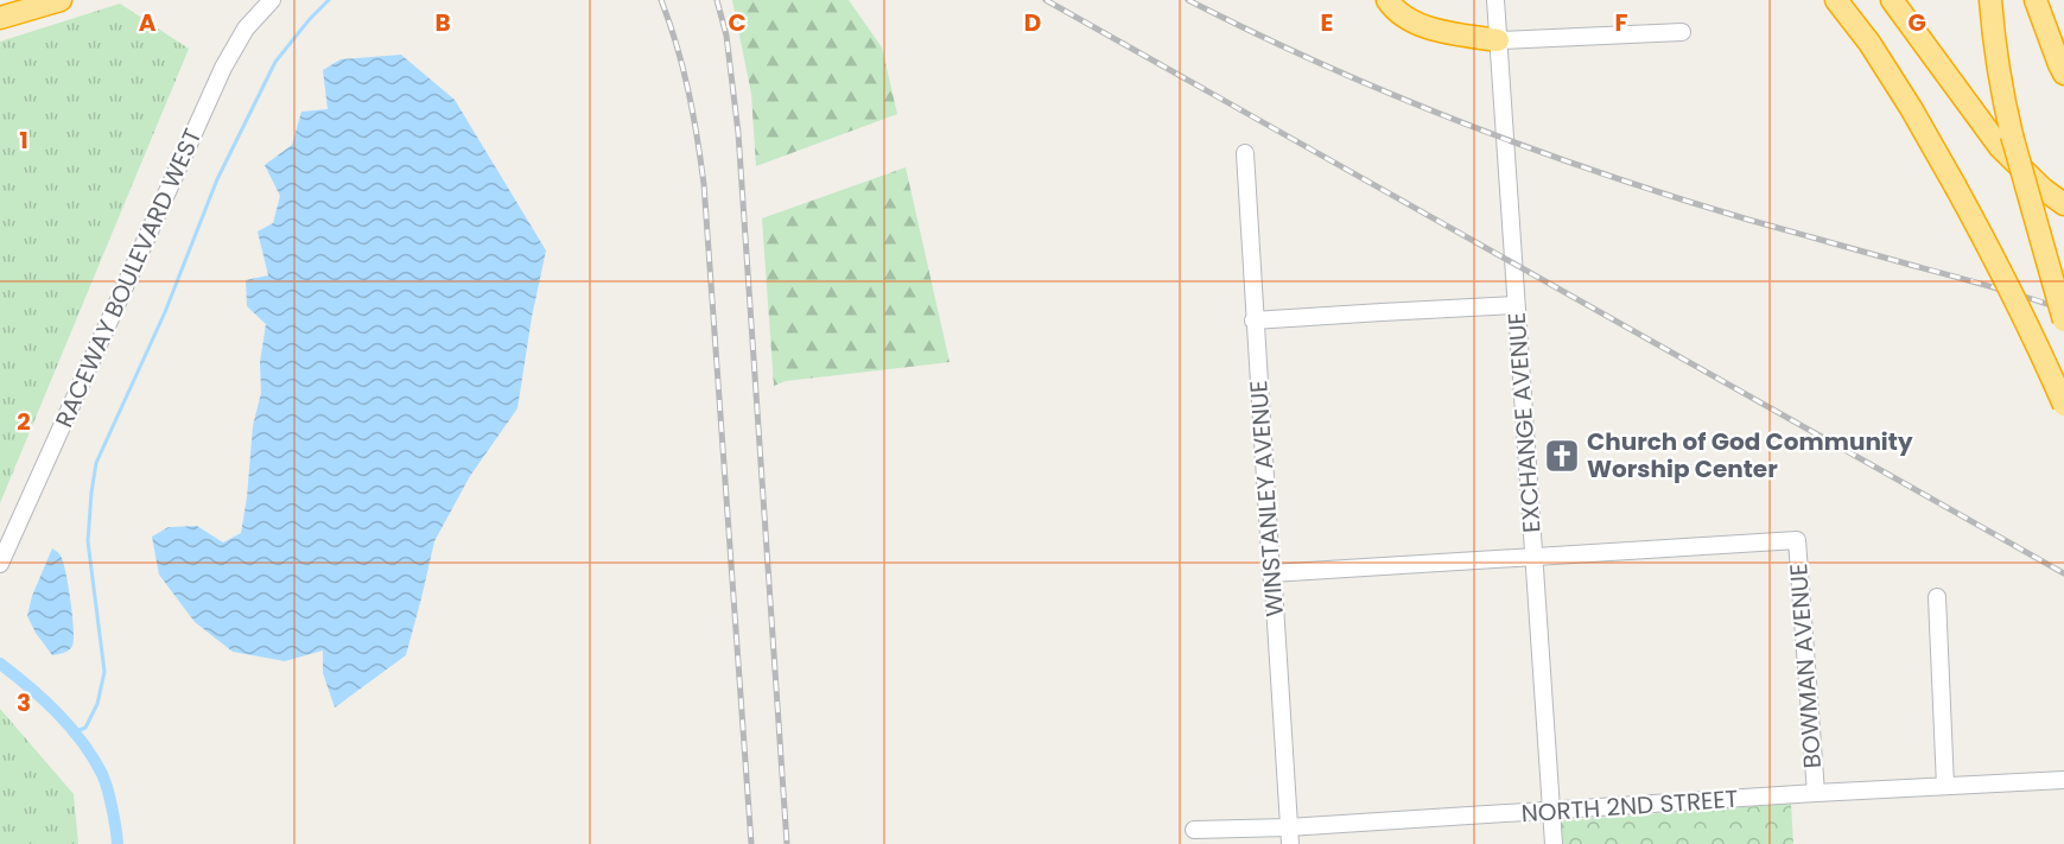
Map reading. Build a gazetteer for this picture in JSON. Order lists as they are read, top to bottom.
{
  "streets": {
    "street": [
      "RACEWAY BOULEVARD WEST",
      "EXCHANGE AVENUE",
      "WINSTANLEY AVENUE",
      "BOWMAN AVENUE",
      "NORTH 2ND STREET"
    ]
  },
  "crossings": [
    ["EXCHANGE AVENUE", "BOWMAN AVENUE"],
    ["EXCHANGE AVENUE", "NORTH 2ND STREET"],
    ["WINSTANLEY AVENUE", "NORTH 2ND STREET"],
    ["BOWMAN AVENUE", "NORTH 2ND STREET"]
  ],
  "places": {
    "church": ["Church of God Community Worship Center"]
  },
  "grid": {
    "columns": [
      "A",
      "B",
      "C",
      "D",
      "E",
      "F",
      "G"
    ],
    "rows": ["1", "2", "3"]
  }
}
